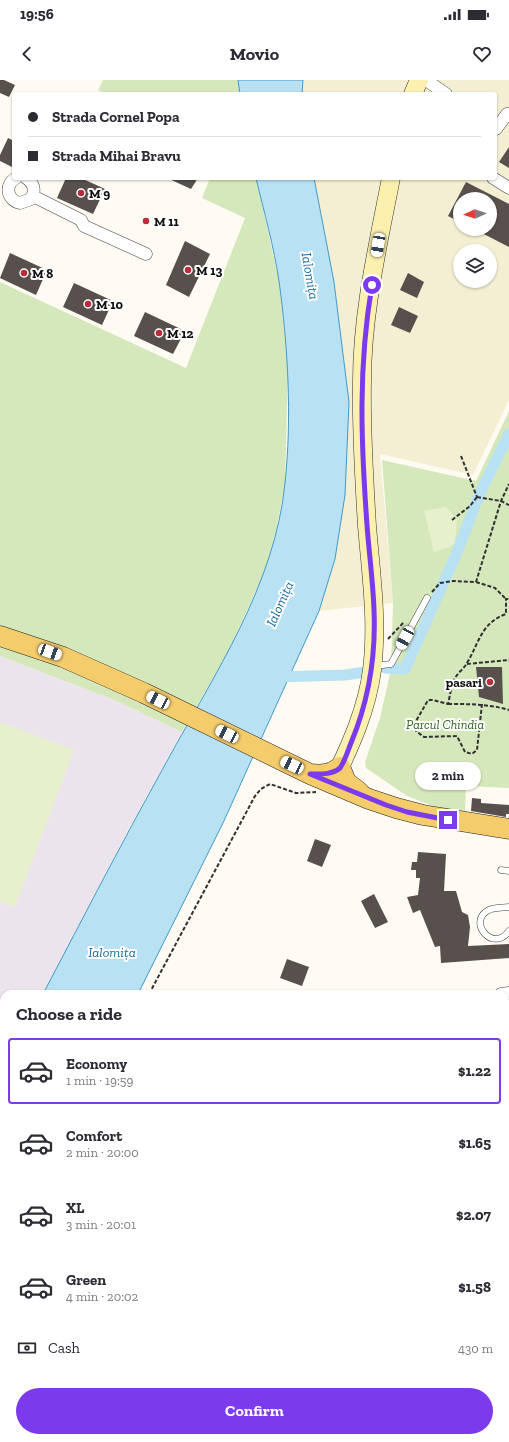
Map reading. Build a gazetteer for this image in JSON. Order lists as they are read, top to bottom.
{
  "water": ["Ialomița"],
  "parks": ["Parcul Chindia"],
  "places": [
    "M 9",
    "M 11",
    "M 13",
    "M 8",
    "M 10",
    "M 12",
    "pasari"
  ],
  "north": "left",
  "page": {
    "status": "19:56",
    "header": "Movio",
    "banner": ["Strada Cornel Popa", "Strada Mihai Bravu"],
    "bubble": "2 min",
    "heading": "Choose a ride",
    "list": [
      {
        "name": "Economy",
        "note": "1 min · 19:59",
        "value": "$1.22"
      },
      {
        "name": "Comfort",
        "note": "2 min · 20:00",
        "value": "$1.65"
      },
      {
        "name": "XL",
        "note": "3 min · 20:01",
        "value": "$2.07"
      },
      {
        "name": "Green",
        "note": "4 min · 20:02",
        "value": "$1.58"
      }
    ],
    "pay": ["Cash", "430 m"],
    "buttons": "Confirm"
  }
}
